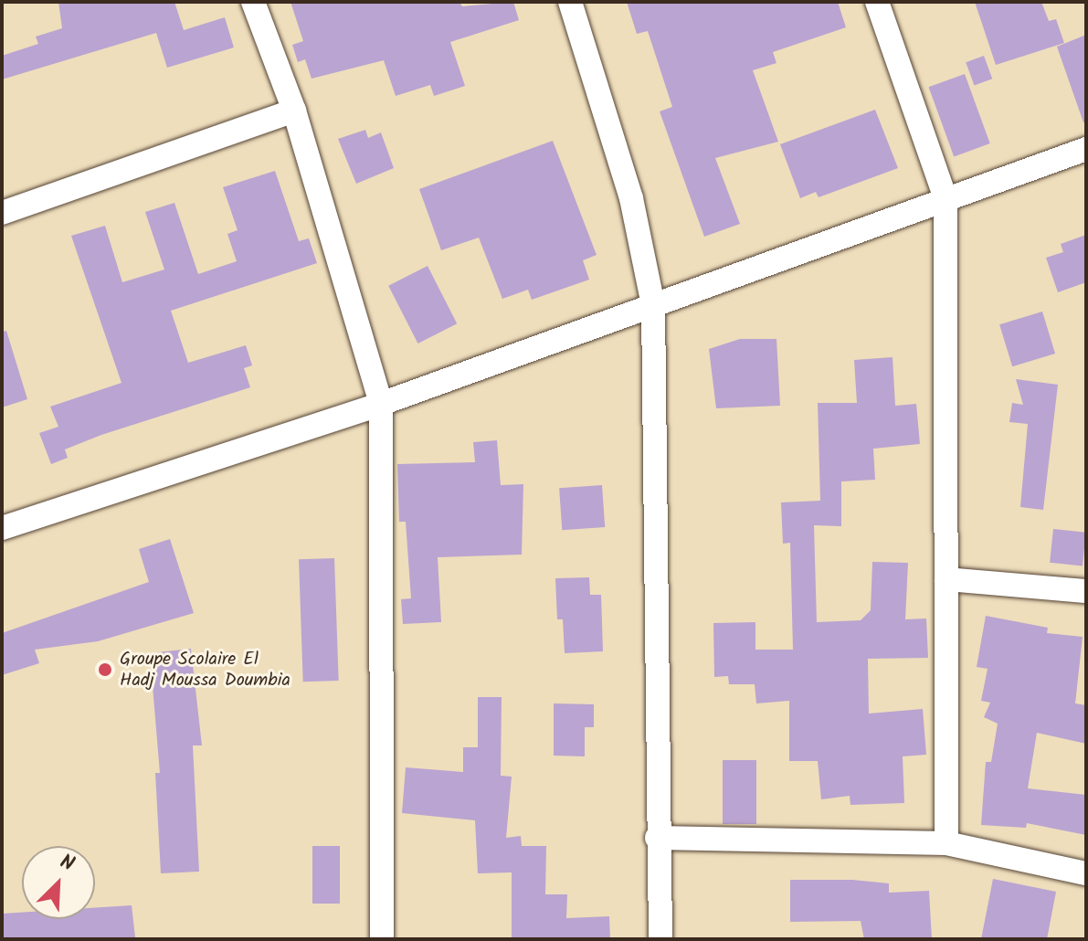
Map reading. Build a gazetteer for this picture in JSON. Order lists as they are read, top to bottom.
{
  "places": ["Groupe Scolaire El Hadj Moussa Doumbia"],
  "north": "top right"
}
